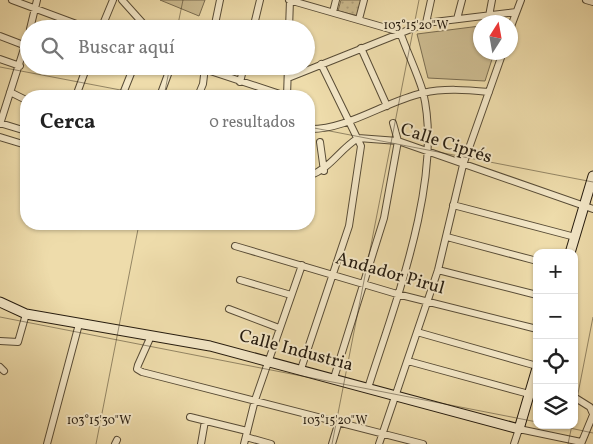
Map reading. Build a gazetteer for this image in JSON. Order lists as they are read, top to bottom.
{
  "streets": {
    "street": ["Calle Ciprés", "Andador Pirul", "Calle Industria"]
  },
  "north": "top",
  "page": {
    "search": "Buscar aquí",
    "heading": ["Cerca", "0 resultados"],
    "map_buttons": ["+", "−"]
  },
  "coordinates": ["103°15'20\"W", "103°15'30\"W"]
}
